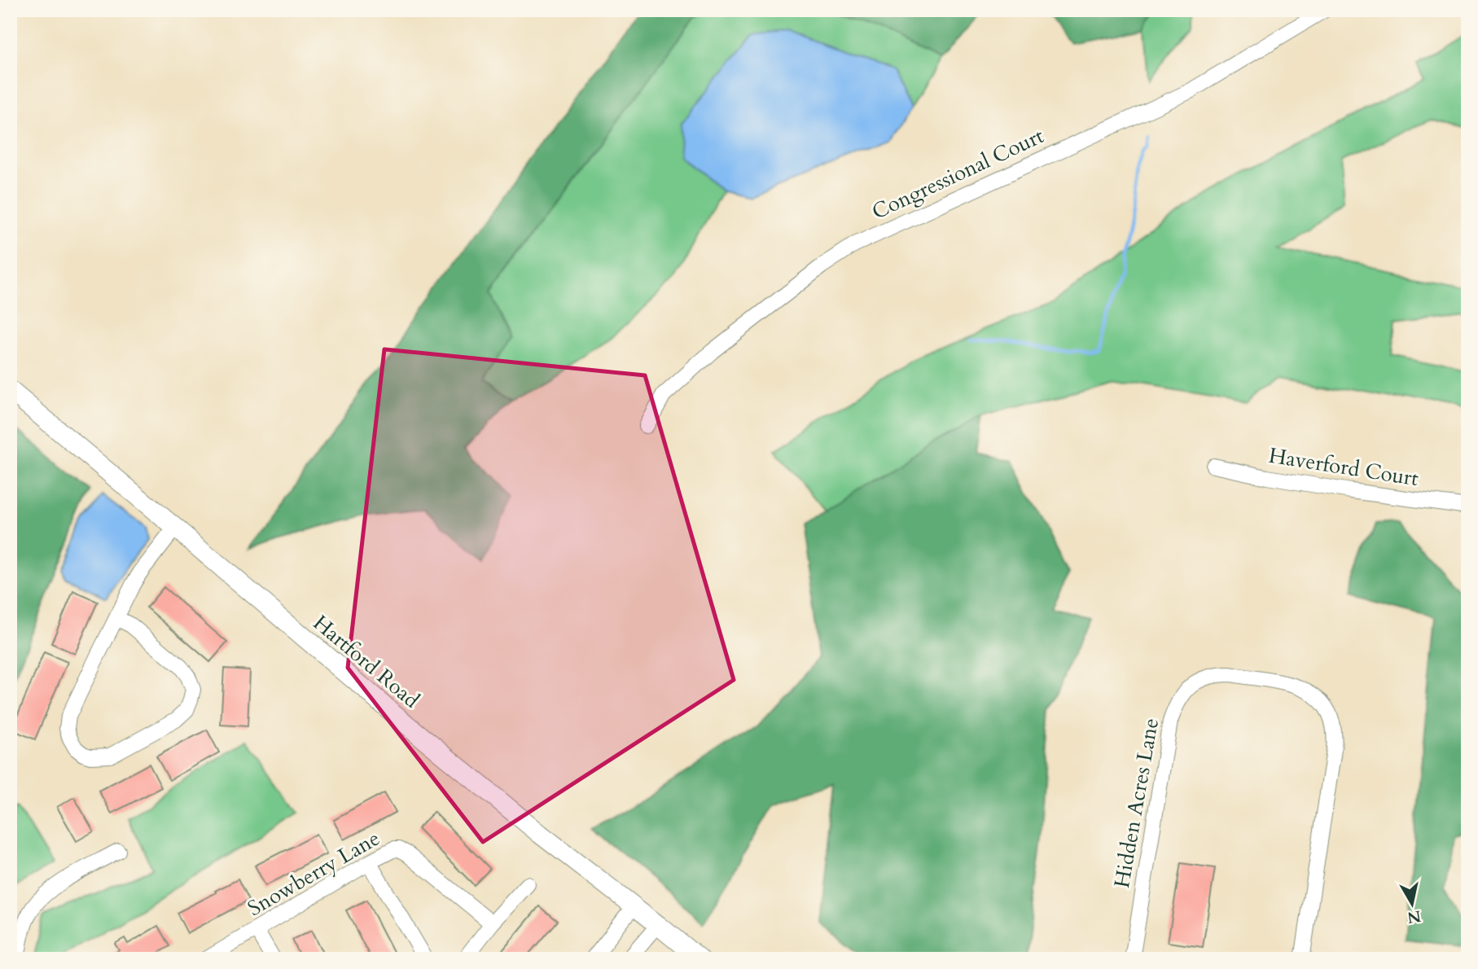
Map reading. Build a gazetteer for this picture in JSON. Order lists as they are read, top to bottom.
{
  "streets": {
    "main road": ["Hartford Road"],
    "street": [
      "Congressional Court",
      "Haverford Court",
      "Hidden Acres Lane",
      "Snowberry Lane"
    ]
  },
  "north": "bottom"
}
